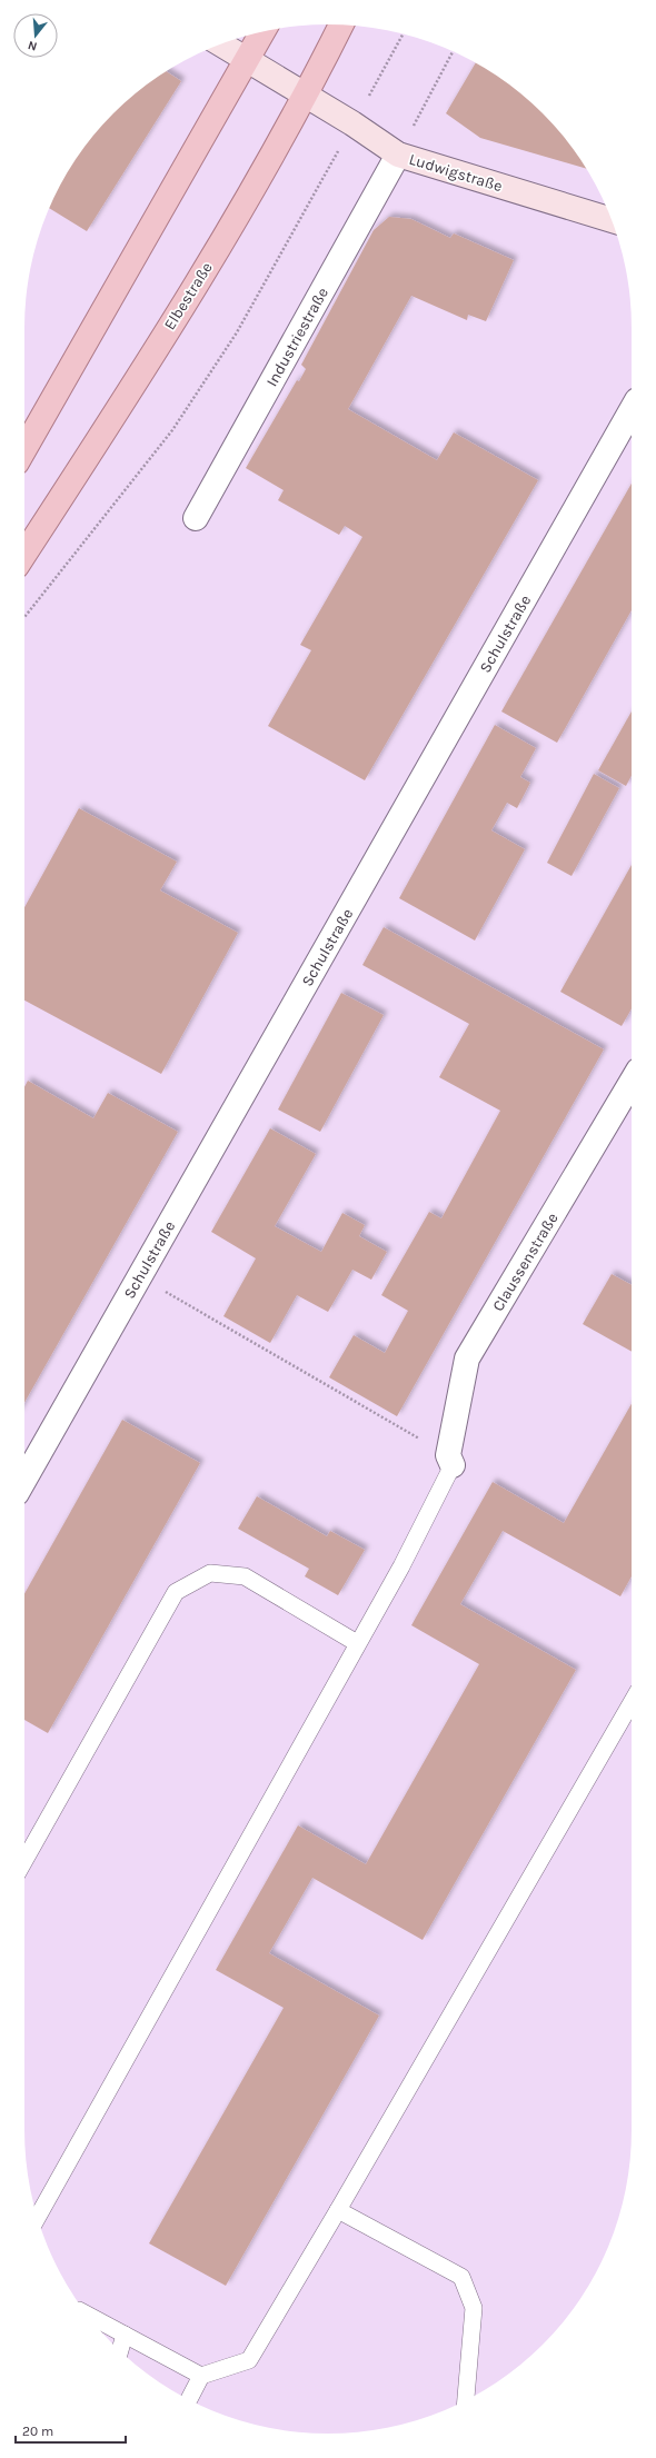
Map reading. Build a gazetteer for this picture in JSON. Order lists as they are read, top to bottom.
{
  "streets": {
    "main road": ["Ludwigstraße", "Elbestraße"],
    "street": ["Industriestraße", "Schulstraße", "Claussenstraße"]
  },
  "crossings": [
    ["Ludwigstraße", "Elbestraße"],
    ["Ludwigstraße", "Industriestraße"]
  ],
  "scale_bar": "20 m",
  "north": "bottom"
}
